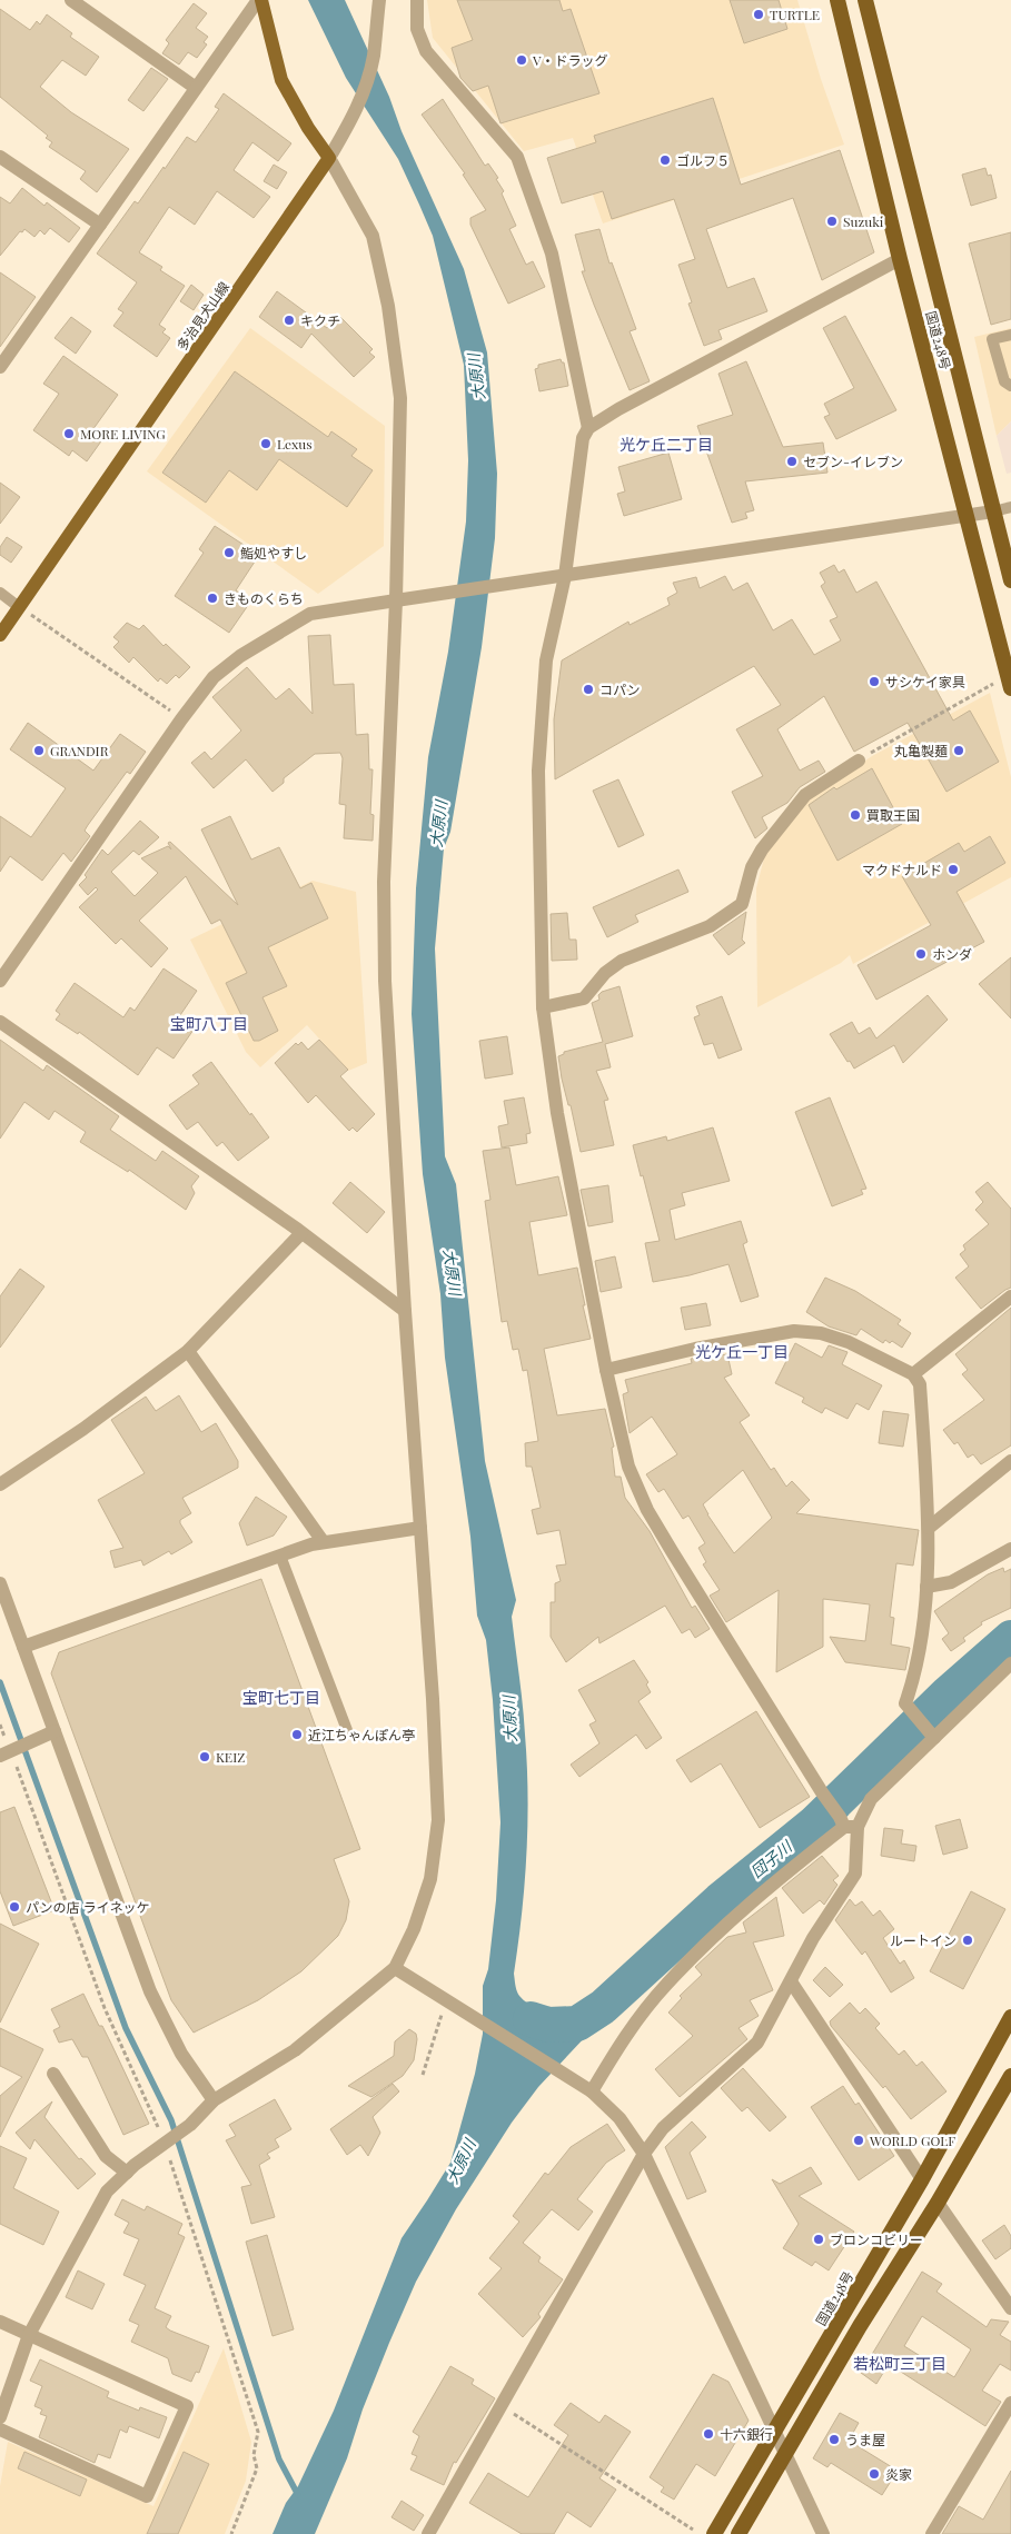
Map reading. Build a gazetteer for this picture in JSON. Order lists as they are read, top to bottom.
{
  "streets": {
    "highway": ["国道248号"],
    "main road": ["多治見犬山線"]
  },
  "districts": [
    "光ケ丘二丁目",
    "宝町八丁目",
    "光ケ丘一丁目",
    "宝町七丁目",
    "若松町三丁目"
  ],
  "water": ["大原川", "団子川"],
  "places": [
    "TURTLE",
    "V・ドラッグ",
    "ゴルフ５",
    "Suzuki",
    "キクチ",
    "MORE LIVING",
    "Lexus",
    "セブン-イレブン",
    "鮨処やすし",
    "きものくらち",
    "サシケイ家具",
    "コパン",
    "GRANDIR",
    "丸亀製麺",
    "買取王国",
    "マクドナルド",
    "ホンダ",
    "近江ちゃんぽん亭",
    "KEIZ",
    "パンの店 ライネッケ",
    "ルートイン",
    "WORLD GOLF",
    "ブロンコビリー",
    "十六銀行",
    "うま屋",
    "炎家"
  ]
}
